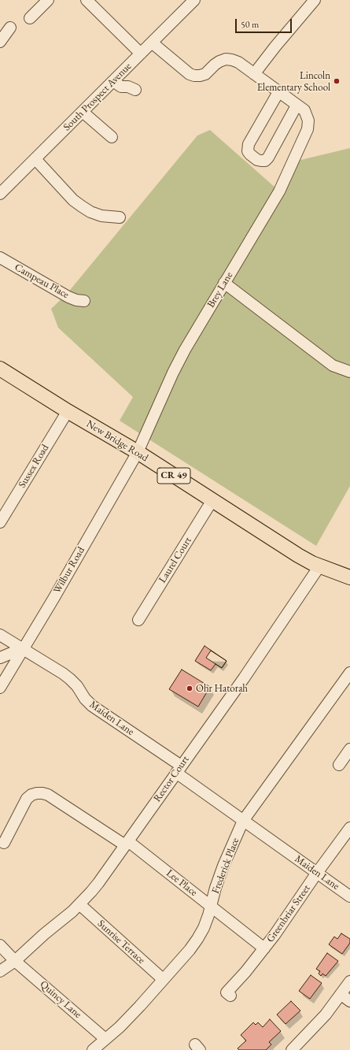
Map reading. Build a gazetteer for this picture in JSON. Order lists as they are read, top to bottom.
{
  "streets": {
    "main road": ["New Bridge Road", "CR 49"],
    "street": [
      "South Prospect Avenue",
      "Campeau Place",
      "Brey Lane",
      "Sussex Road",
      "Laurel Court",
      "Wilbur Road",
      "Maiden Lane",
      "Rector Court",
      "Frederick Place",
      "Lee Place",
      "Greenbriar Street",
      "Sunrise Terrace",
      "Quincy Lane"
    ]
  },
  "crossings": [
    ["Brey Lane", "New Bridge Road"],
    ["Brey Lane", "Wilbur Road"],
    ["New Bridge Road", "Sussex Road"],
    ["New Bridge Road", "Laurel Court"],
    ["New Bridge Road", "Wilbur Road"],
    ["New Bridge Road", "Rector Court"],
    ["Wilbur Road", "Maiden Lane"],
    ["Maiden Lane", "Rector Court"],
    ["Maiden Lane", "Frederick Place"],
    ["Maiden Lane", "Greenbriar Street"],
    ["Rector Court", "Lee Place"],
    ["Rector Court", "Sunrise Terrace"],
    ["Rector Court", "Quincy Lane"],
    ["Frederick Place", "Lee Place"],
    ["Frederick Place", "Sunrise Terrace"],
    ["Frederick Place", "Quincy Lane"],
    ["Lee Place", "Greenbriar Street"]
  ],
  "places": ["Lincoln Elementary School", "Ohr Hatorah"],
  "scale_bar": "50 m"
}
